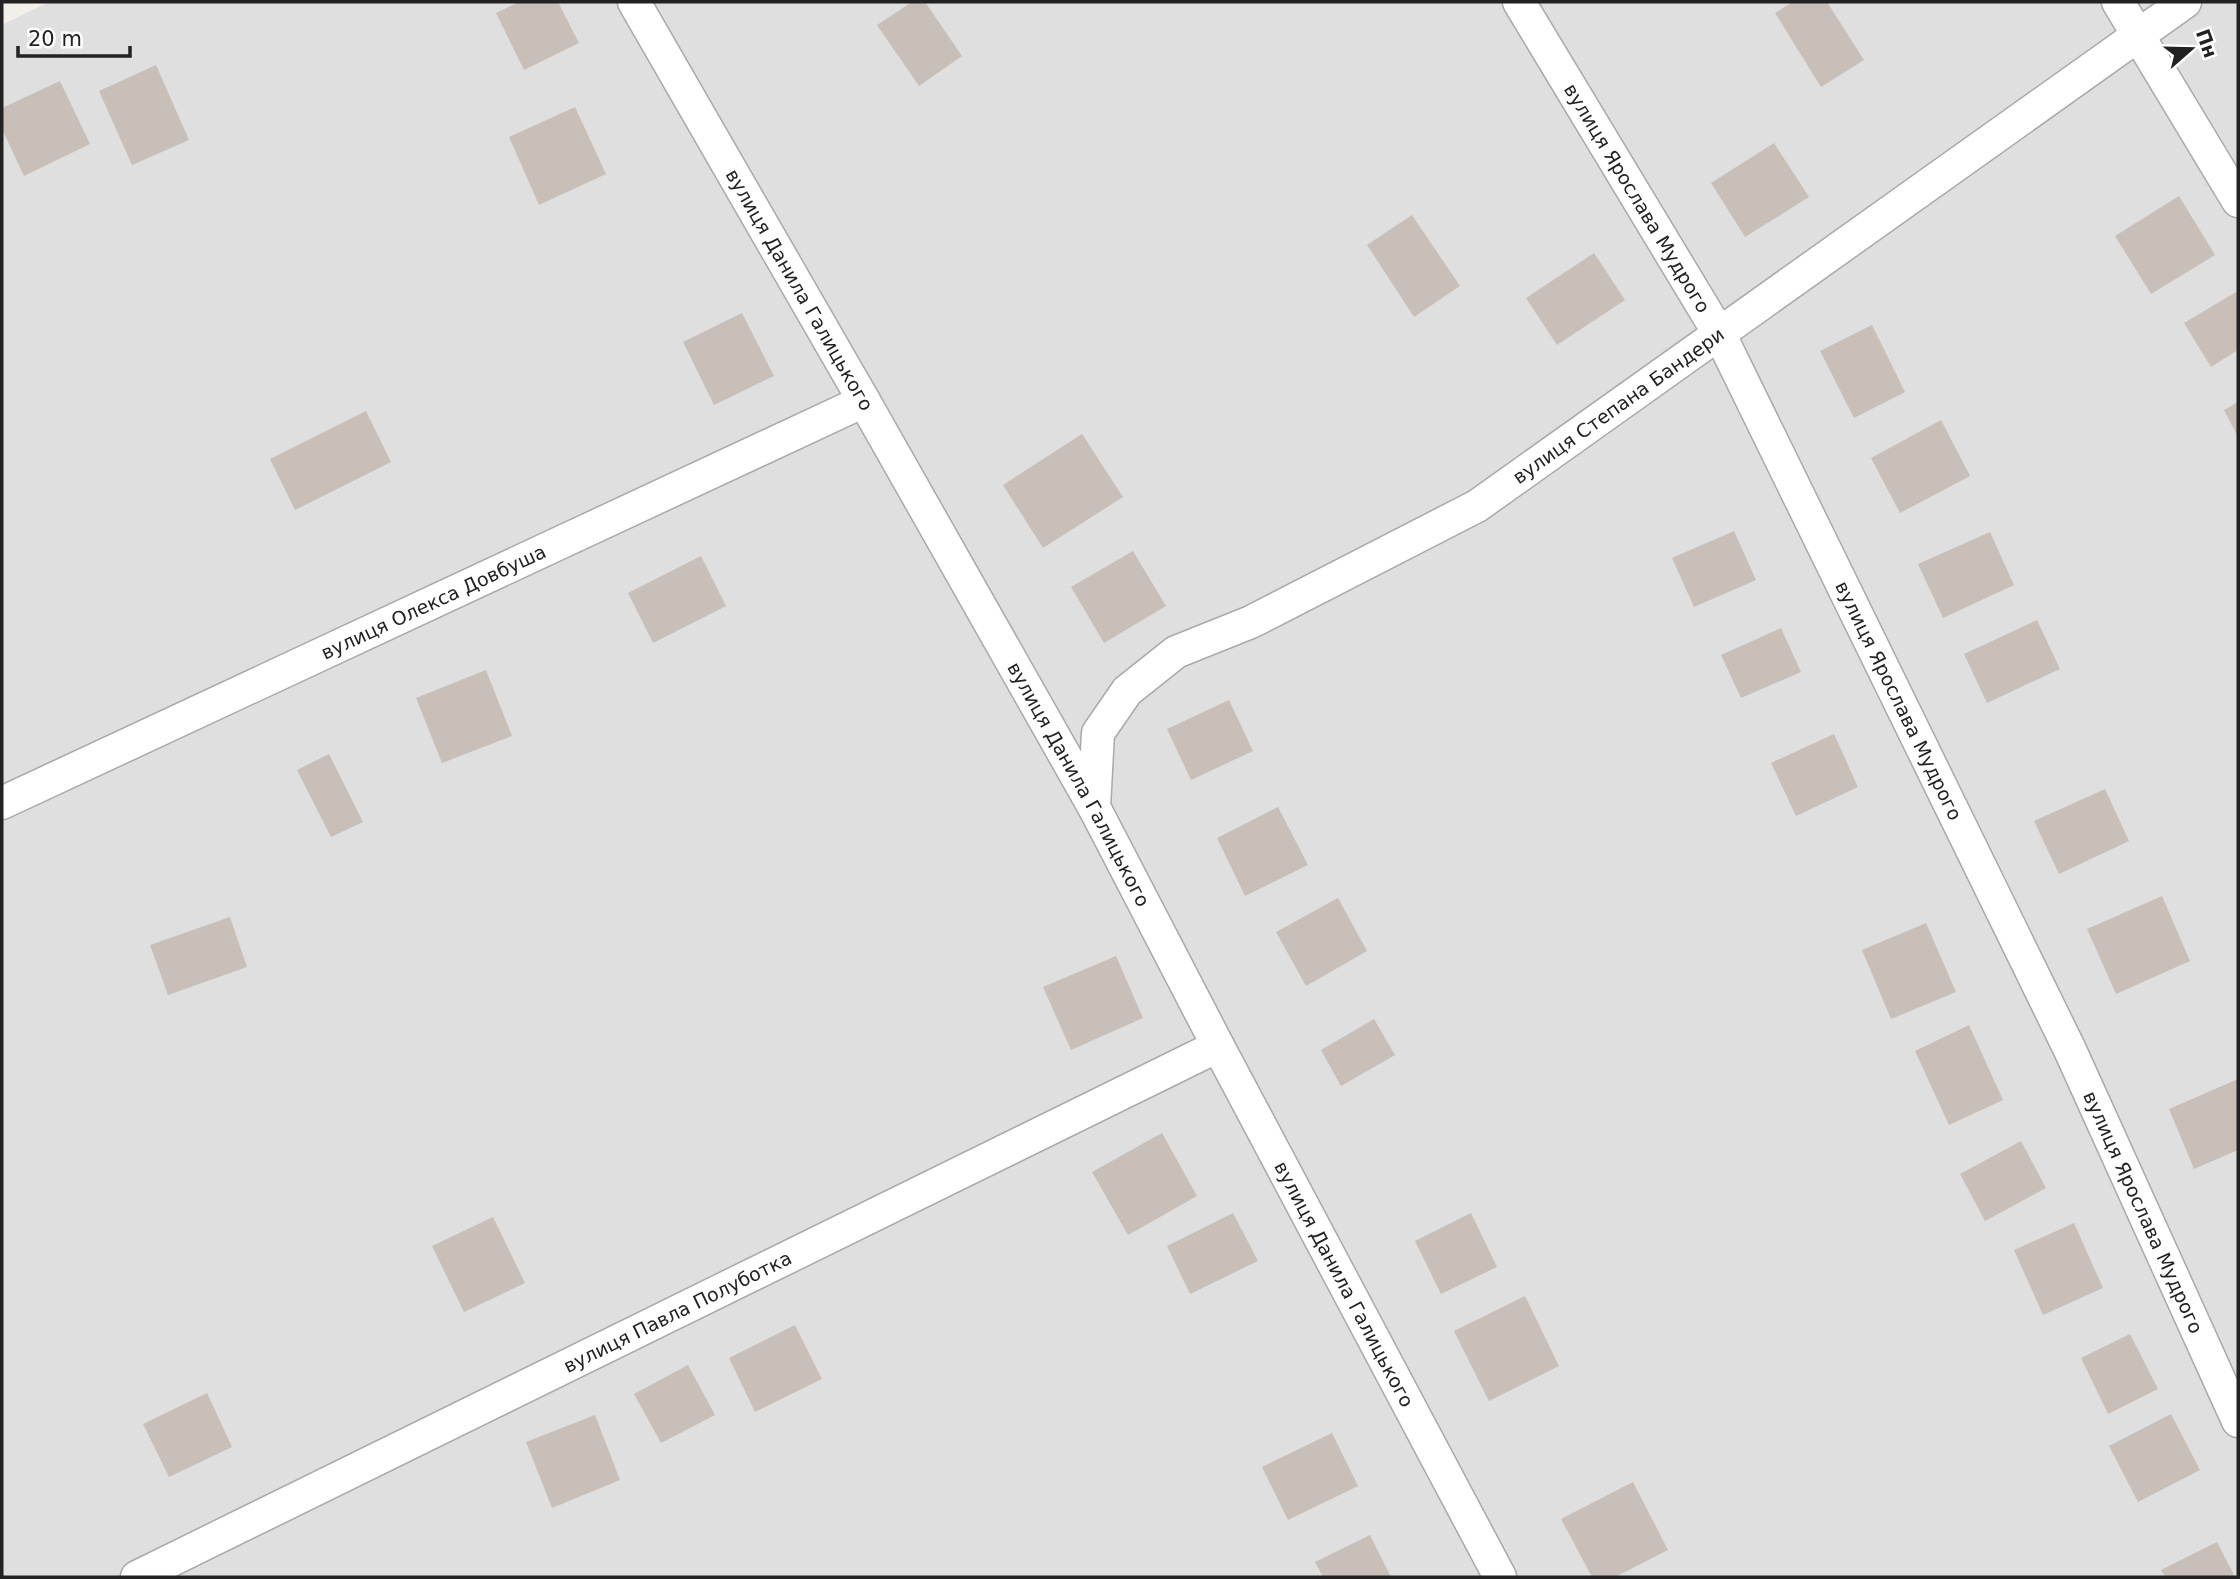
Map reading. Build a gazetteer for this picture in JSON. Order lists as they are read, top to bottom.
{
  "streets": {
    "street": [
      "вулиця Ярослава Мудрого",
      "вулиця Данила Галицького",
      "вулиця Степана Бандери",
      "вулиця Олекса Довбуша",
      "вулиця Павла Полуботка"
    ]
  },
  "crossings": [
    ["вулиця Ярослава Мудрого", "вулиця Степана Бандери"],
    ["вулиця Данила Галицького", "вулиця Степана Бандери"],
    ["вулиця Данила Галицького", "вулиця Олекса Довбуша"],
    ["вулиця Данила Галицького", "вулиця Павла Полуботка"]
  ],
  "scale_bar": "20 m",
  "north": "right"
}
